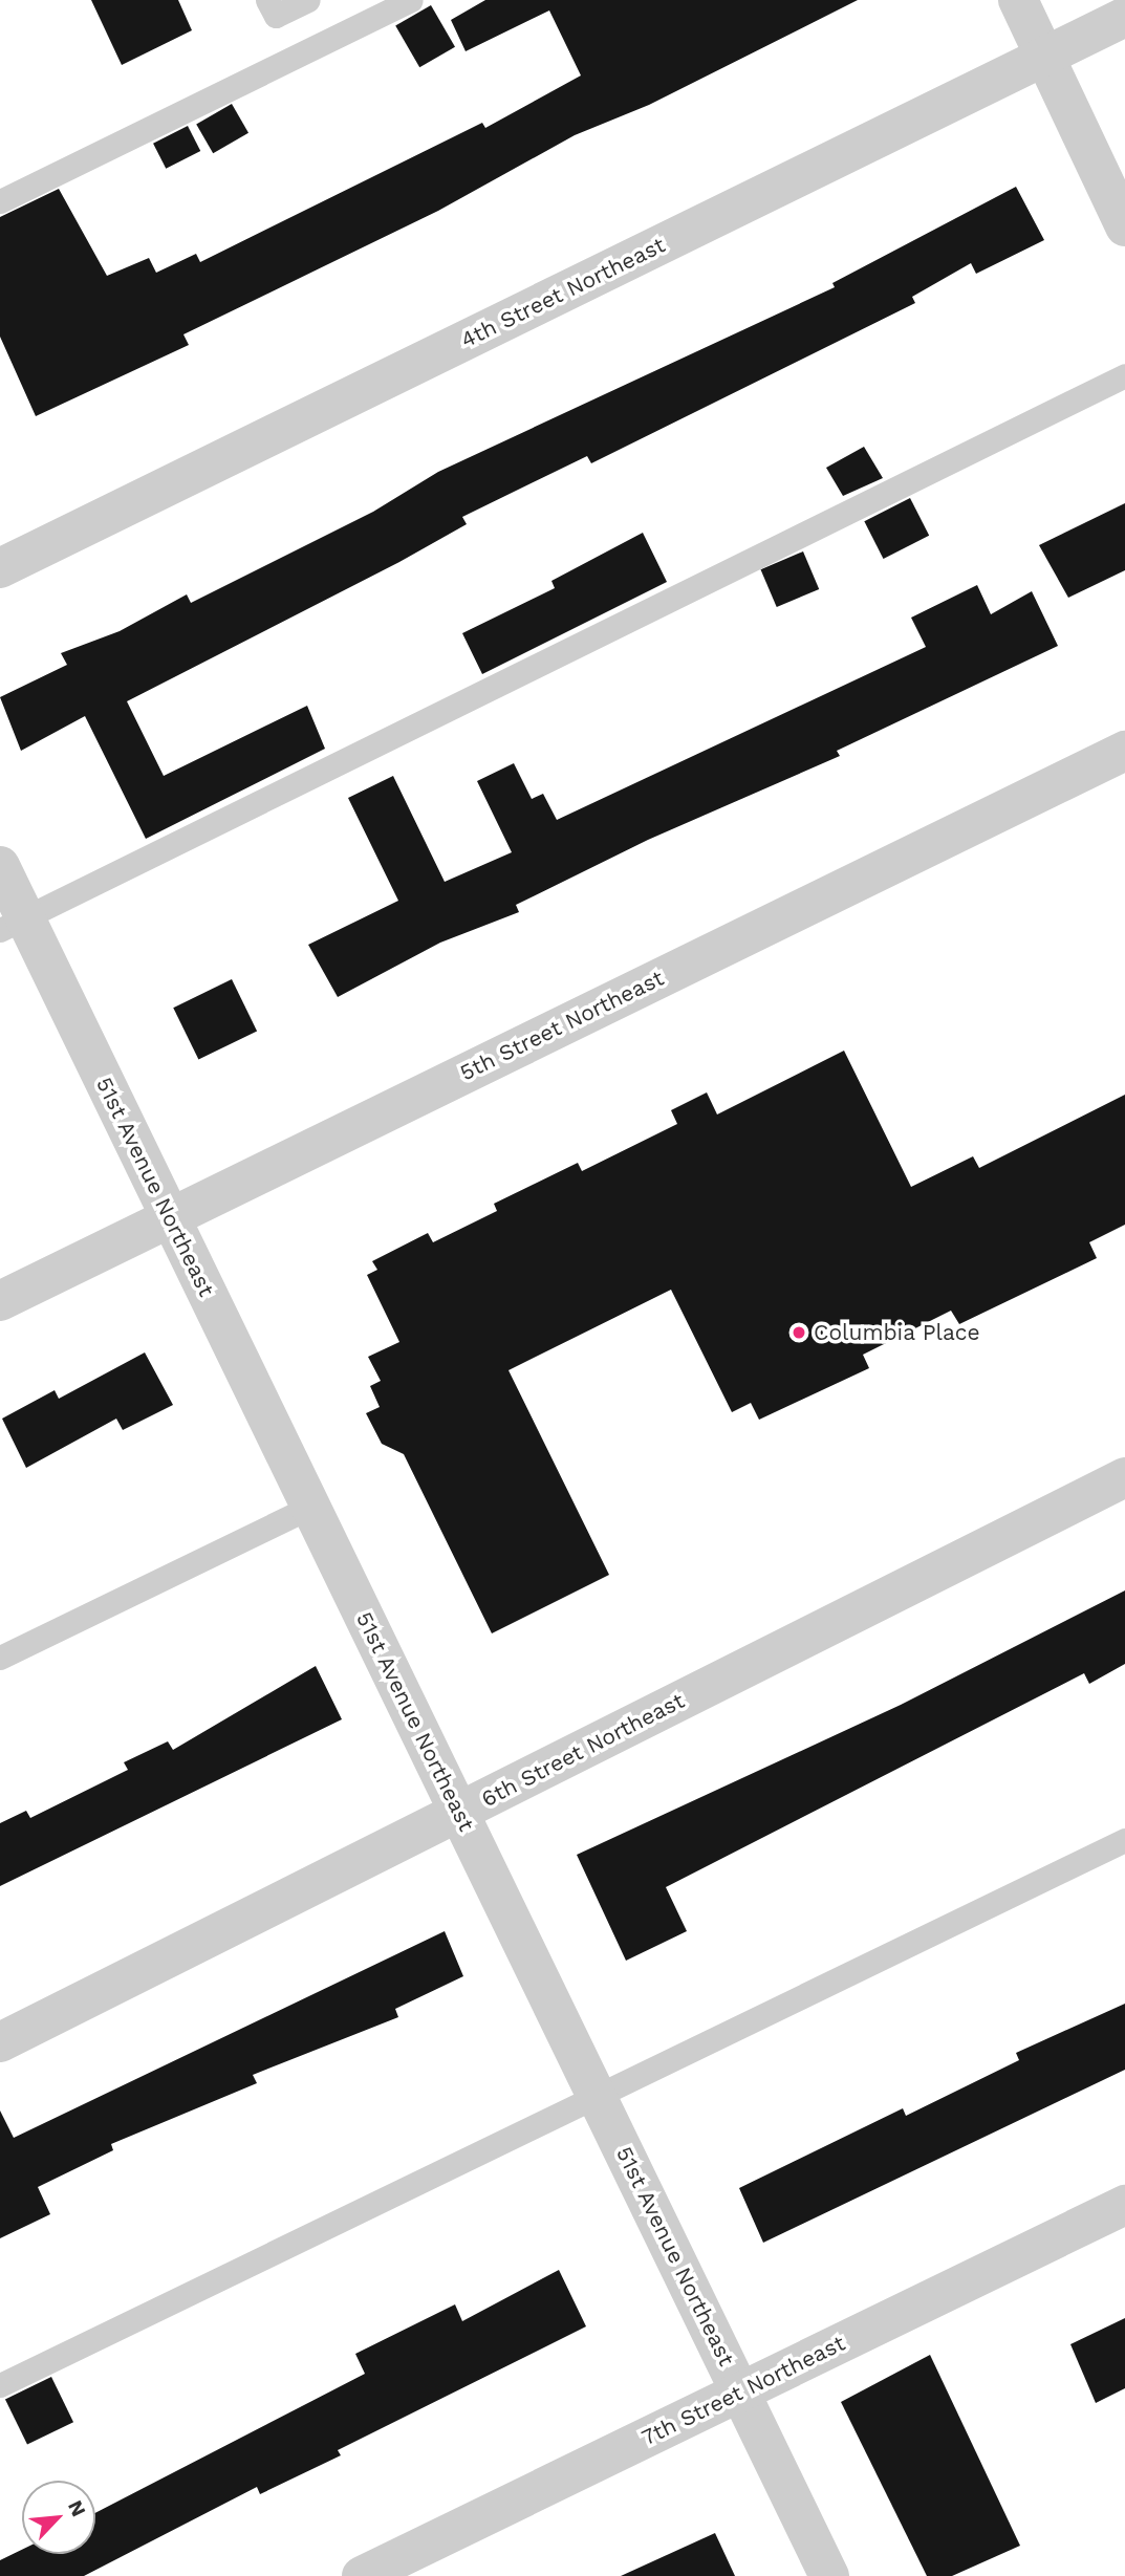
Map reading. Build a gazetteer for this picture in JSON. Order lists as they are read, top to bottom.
{
  "streets": {
    "street": [
      "4th Street Northeast",
      "5th Street Northeast",
      "51st Avenue Northeast",
      "6th Street Northeast",
      "7th Street Northeast"
    ]
  },
  "crossings": [
    ["5th Street Northeast", "51st Avenue Northeast"],
    ["51st Avenue Northeast", "6th Street Northeast"],
    ["51st Avenue Northeast", "7th Street Northeast"]
  ],
  "places": ["Columbia Place"],
  "north": "top right"
}
